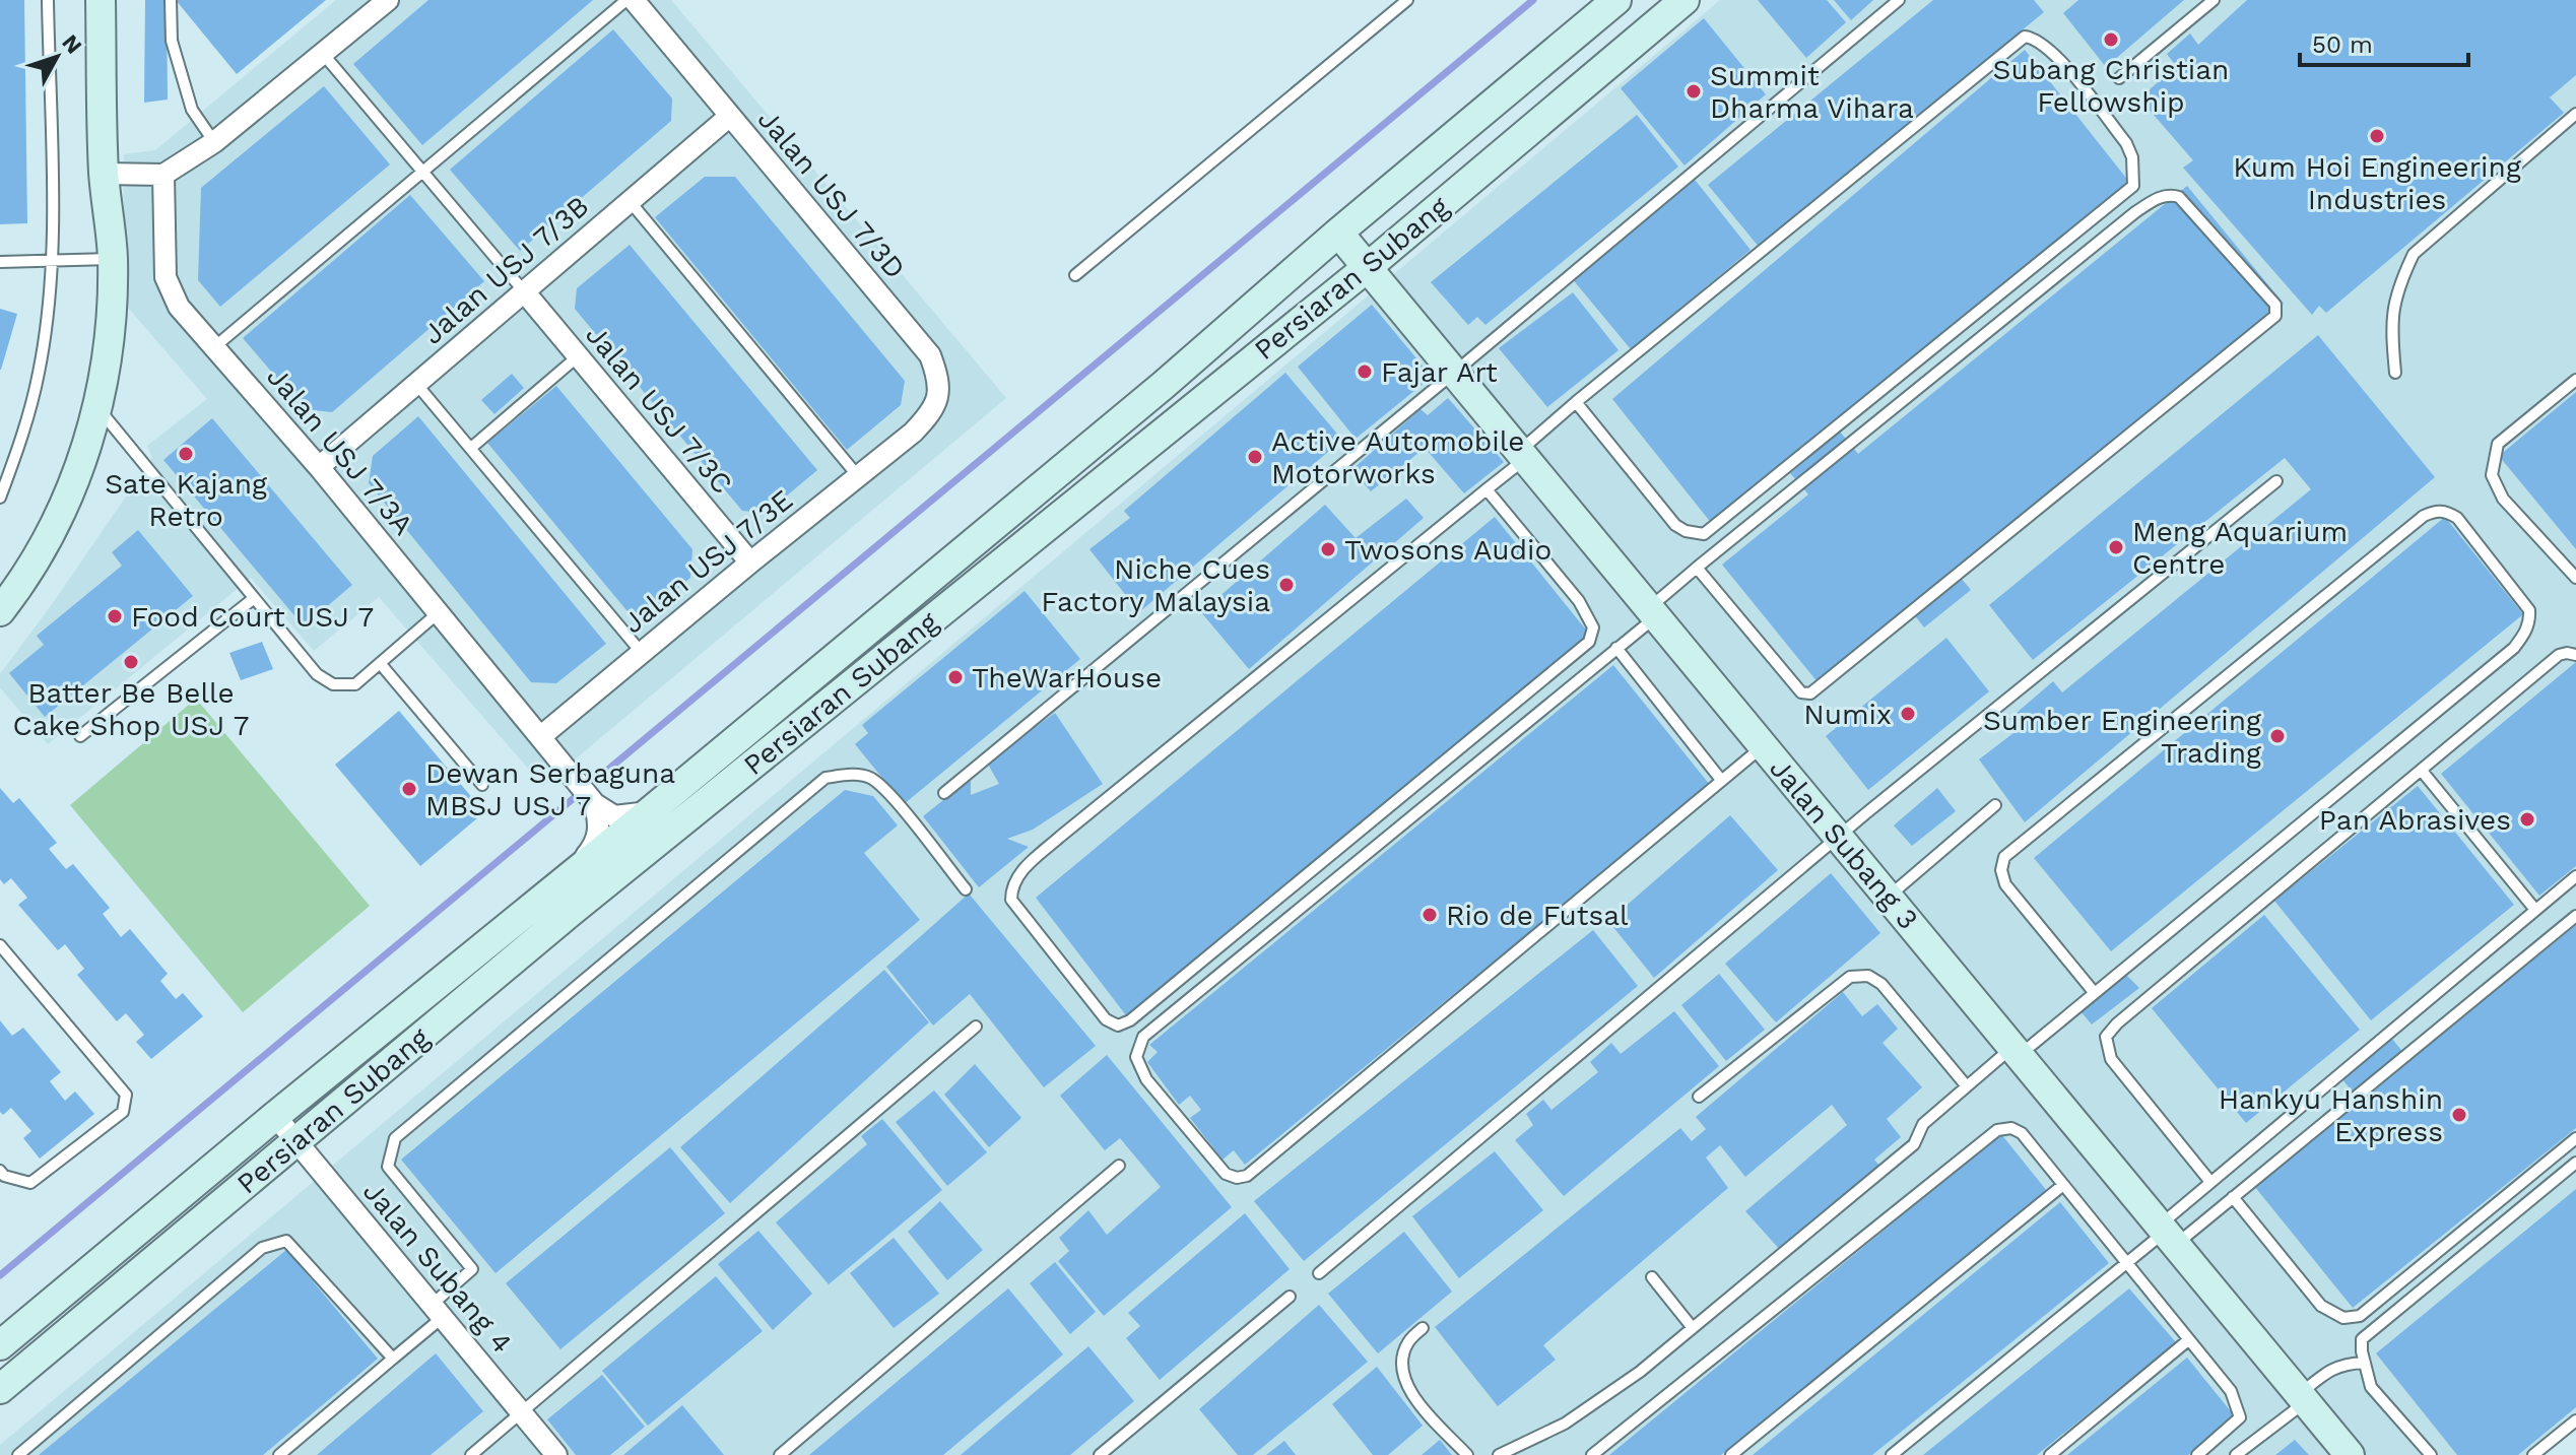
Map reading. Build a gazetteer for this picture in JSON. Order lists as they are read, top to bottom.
{
  "streets": {
    "street": [
      "Jalan USJ 7/3D",
      "Jalan USJ 7/3B",
      "Persiaran Subang",
      "Jalan USJ 7/3C",
      "Jalan USJ 7/3A",
      "Jalan USJ 7/3E",
      "Jalan Subang 3",
      "Jalan Subang 4"
    ]
  },
  "crossings": [
    ["Jalan USJ 7/3D", "Jalan USJ 7/3B"],
    ["Jalan USJ 7/3D", "Jalan USJ 7/3E"],
    ["Jalan USJ 7/3B", "Jalan USJ 7/3C"],
    ["Jalan USJ 7/3B", "Jalan USJ 7/3A"],
    ["Persiaran Subang", "Jalan Subang 3"],
    ["Persiaran Subang", "Jalan Subang 4"],
    ["Jalan USJ 7/3C", "Jalan USJ 7/3E"],
    ["Jalan USJ 7/3A", "Jalan USJ 7/3E"]
  ],
  "places": [
    "Subang Christian Fellowship",
    "Summit Dharma Vihara",
    "Kum Hoi Engineering Industries",
    "Fajar Art",
    "Sate Kajang Retro",
    "Active Automobile Motorworks",
    "Meng Aquarium Centre",
    "Twosons Audio",
    "Niche Cues Factory Malaysia",
    "Food Court USJ 7",
    "Batter Be Belle Cake Shop USJ 7",
    "TheWarHouse",
    "Numix",
    "Sumber Engineering Trading",
    "Dewan Serbaguna MBSJ USJ 7",
    "Pan Abrasives",
    "Rio de Futsal",
    "Hankyu Hanshin Express"
  ],
  "scale_bar": "50 m",
  "north": "top right"
}
